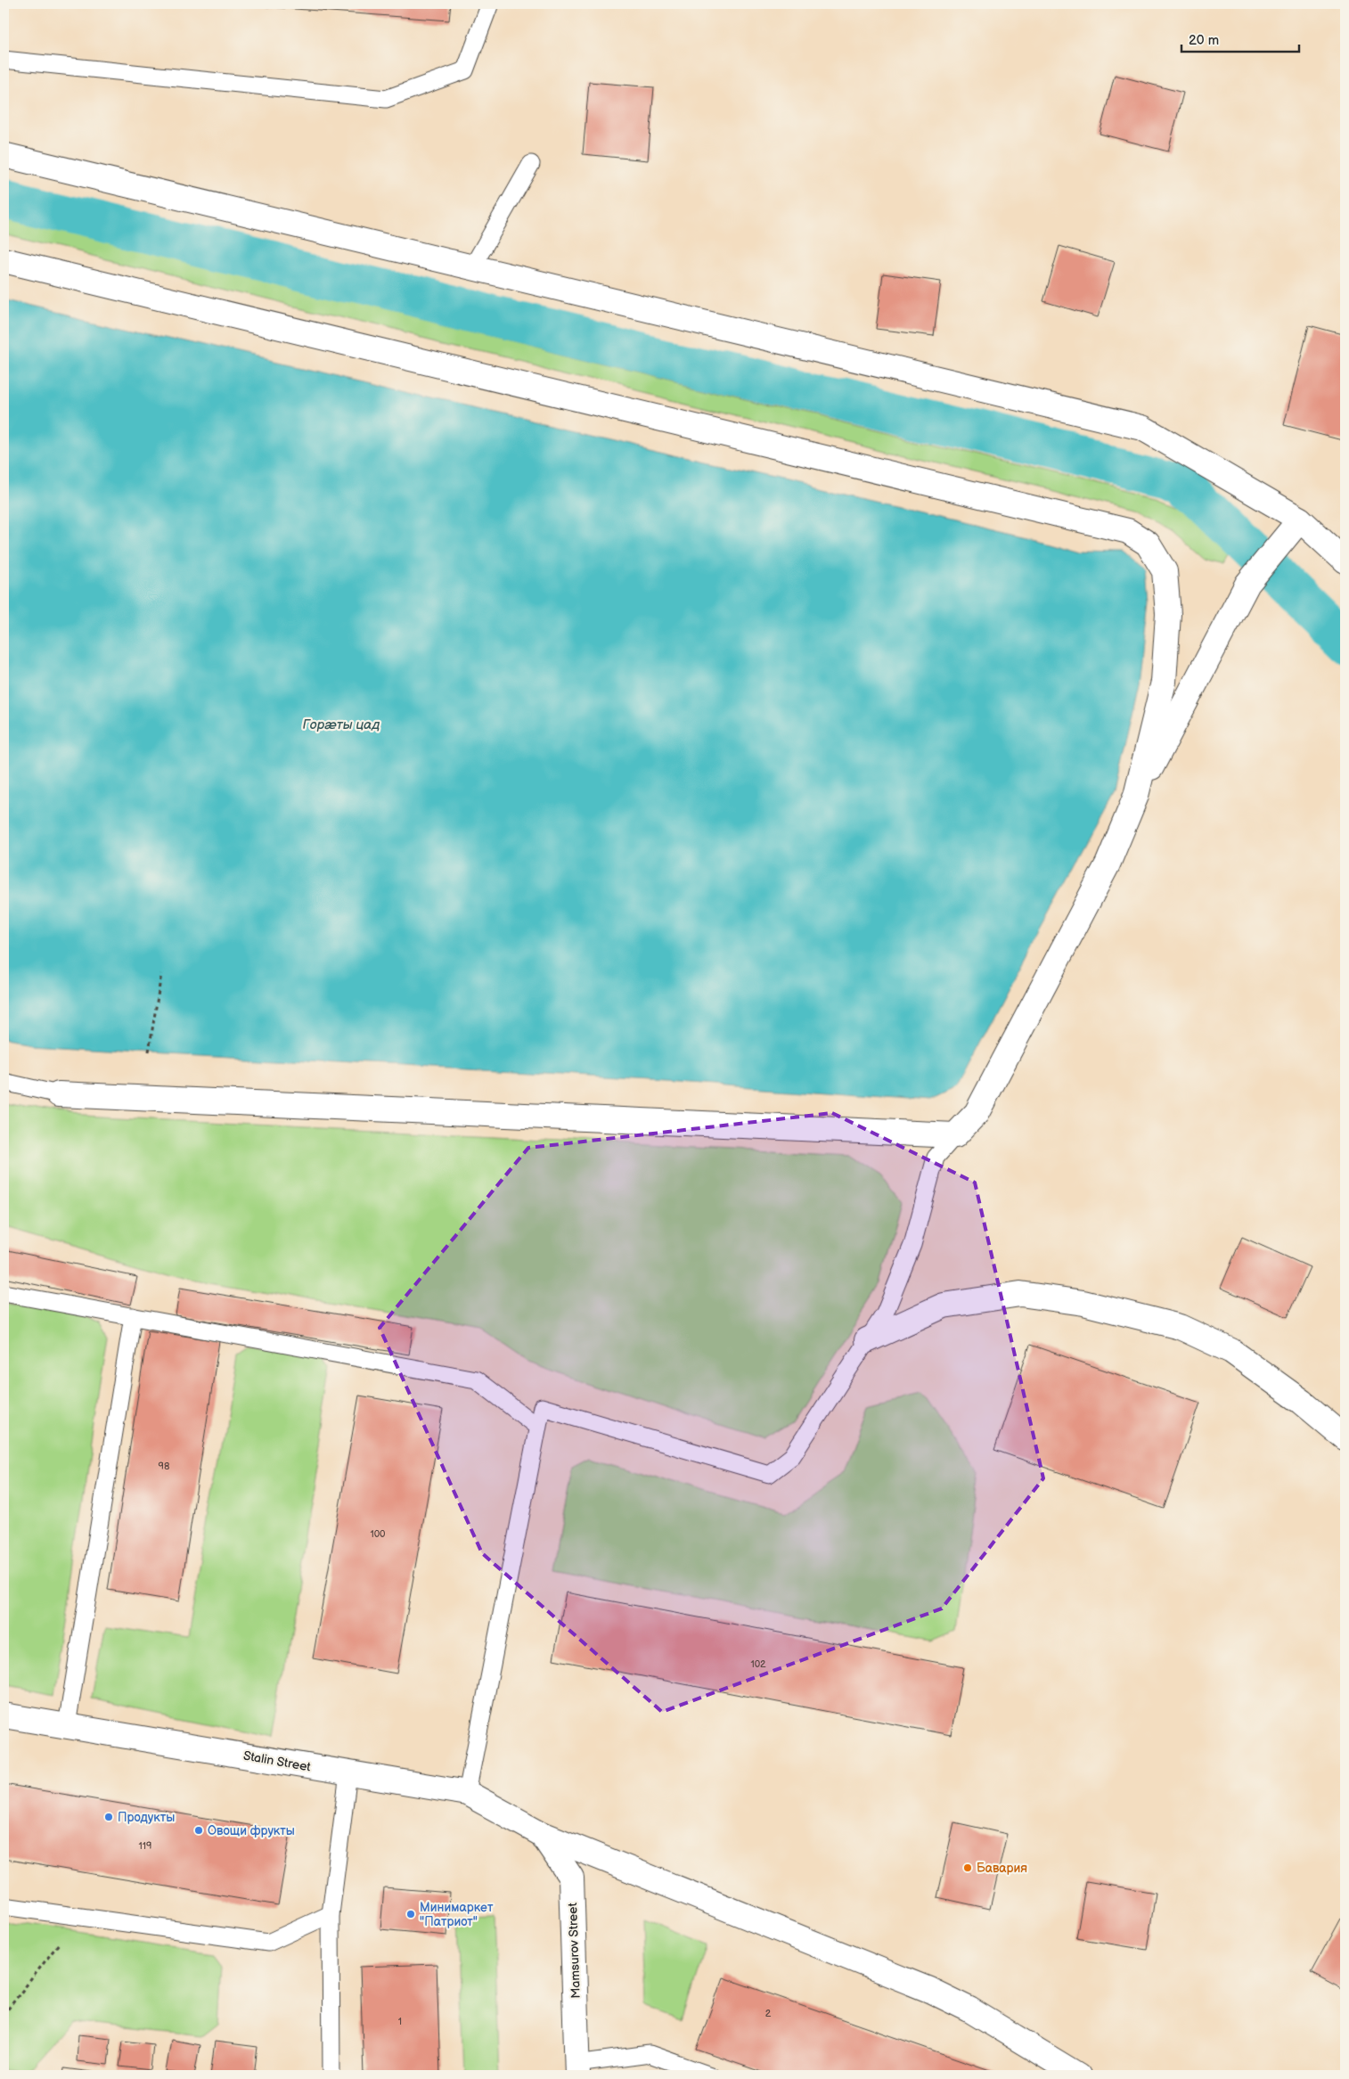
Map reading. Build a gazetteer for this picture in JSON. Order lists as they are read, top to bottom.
{
  "streets": {
    "street": ["Stalin Street", "Mamsurov Street"]
  },
  "crossings": [
    ["Stalin Street", "Mamsurov Street"]
  ],
  "water": ["Горӕты цад"],
  "places": [
    "Продукты",
    "Овощи фрукты",
    "Бавария",
    "Минимаркет \"Патриот\""
  ],
  "house_numbers": [
    "98",
    "100",
    "102",
    "119",
    "2",
    "1"
  ],
  "scale_bar": "20 m"
}
